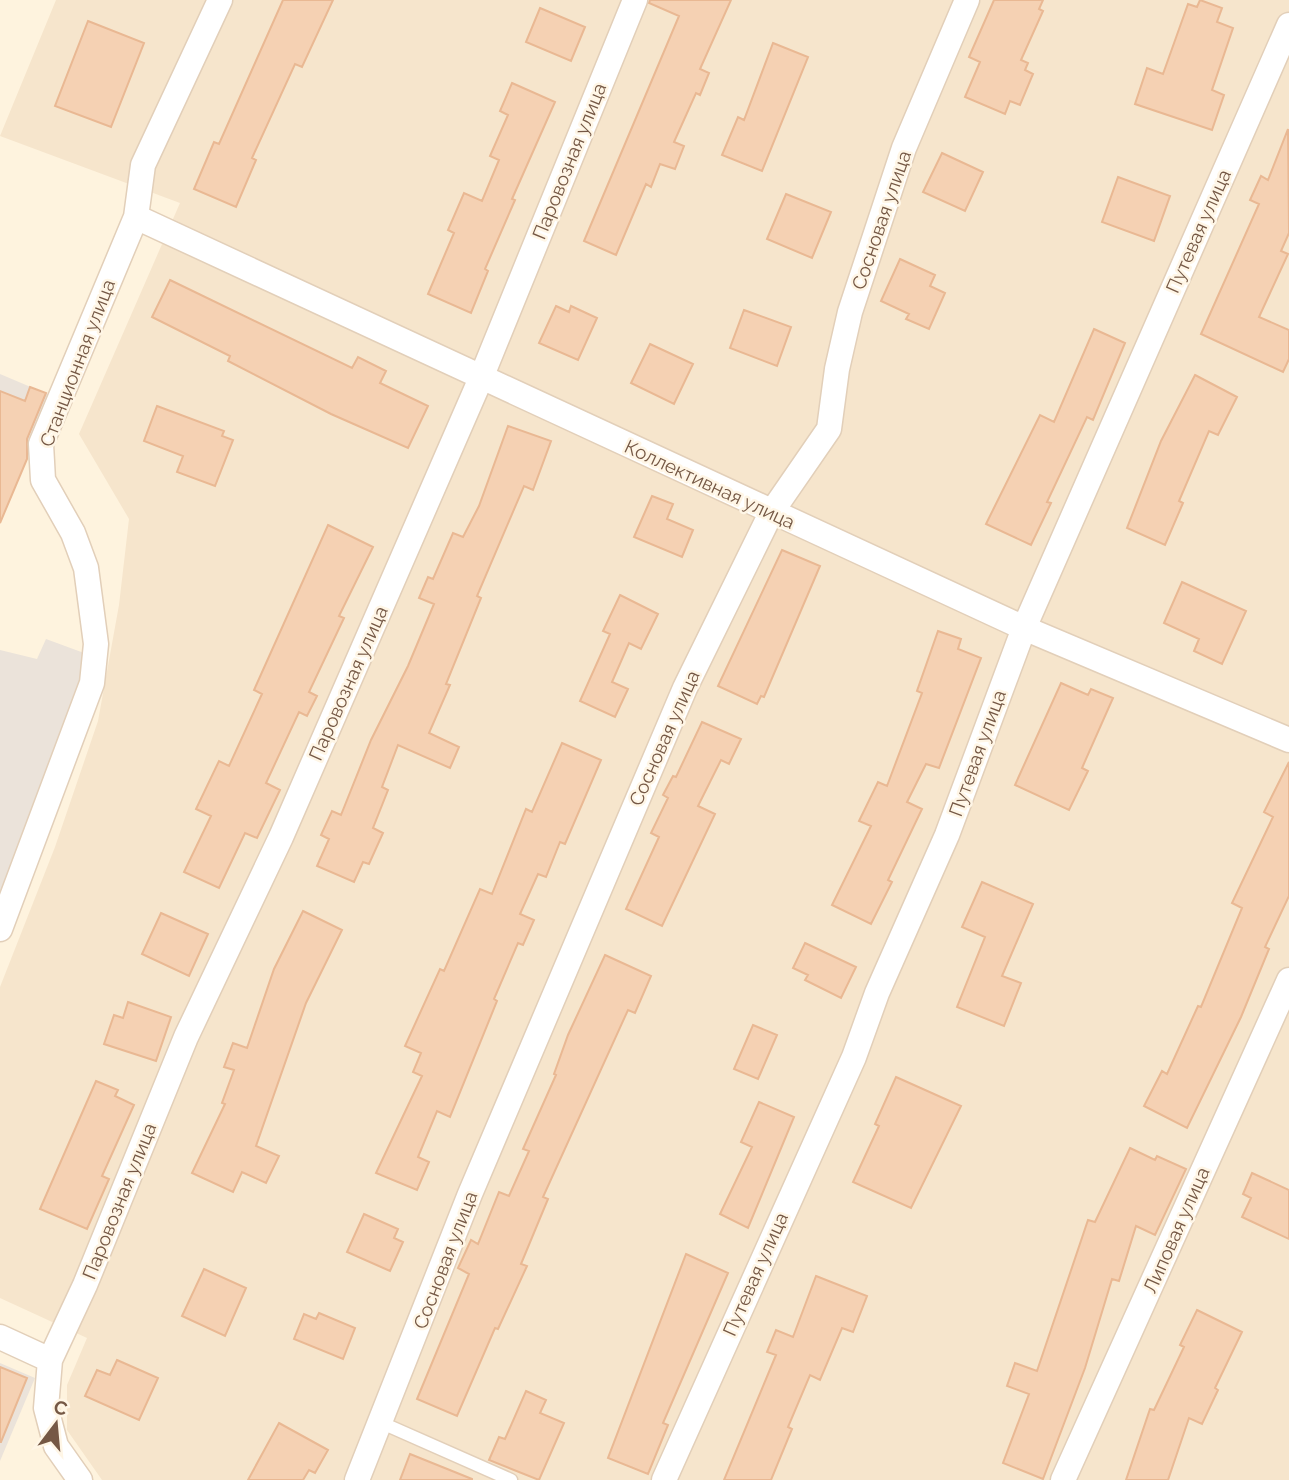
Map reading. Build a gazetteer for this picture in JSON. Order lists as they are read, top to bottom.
{
  "streets": {
    "street": [
      "Паровозная улица",
      "Сосновая улица",
      "Путевая улица",
      "Станционная улица",
      "Коллективная улица",
      "Липовая улица"
    ]
  },
  "crossings": [
    ["Паровозная улица", "Коллективная улица"],
    ["Сосновая улица", "Коллективная улица"],
    ["Путевая улица", "Коллективная улица"],
    ["Станционная улица", "Коллективная улица"]
  ],
  "north": "top"
}
